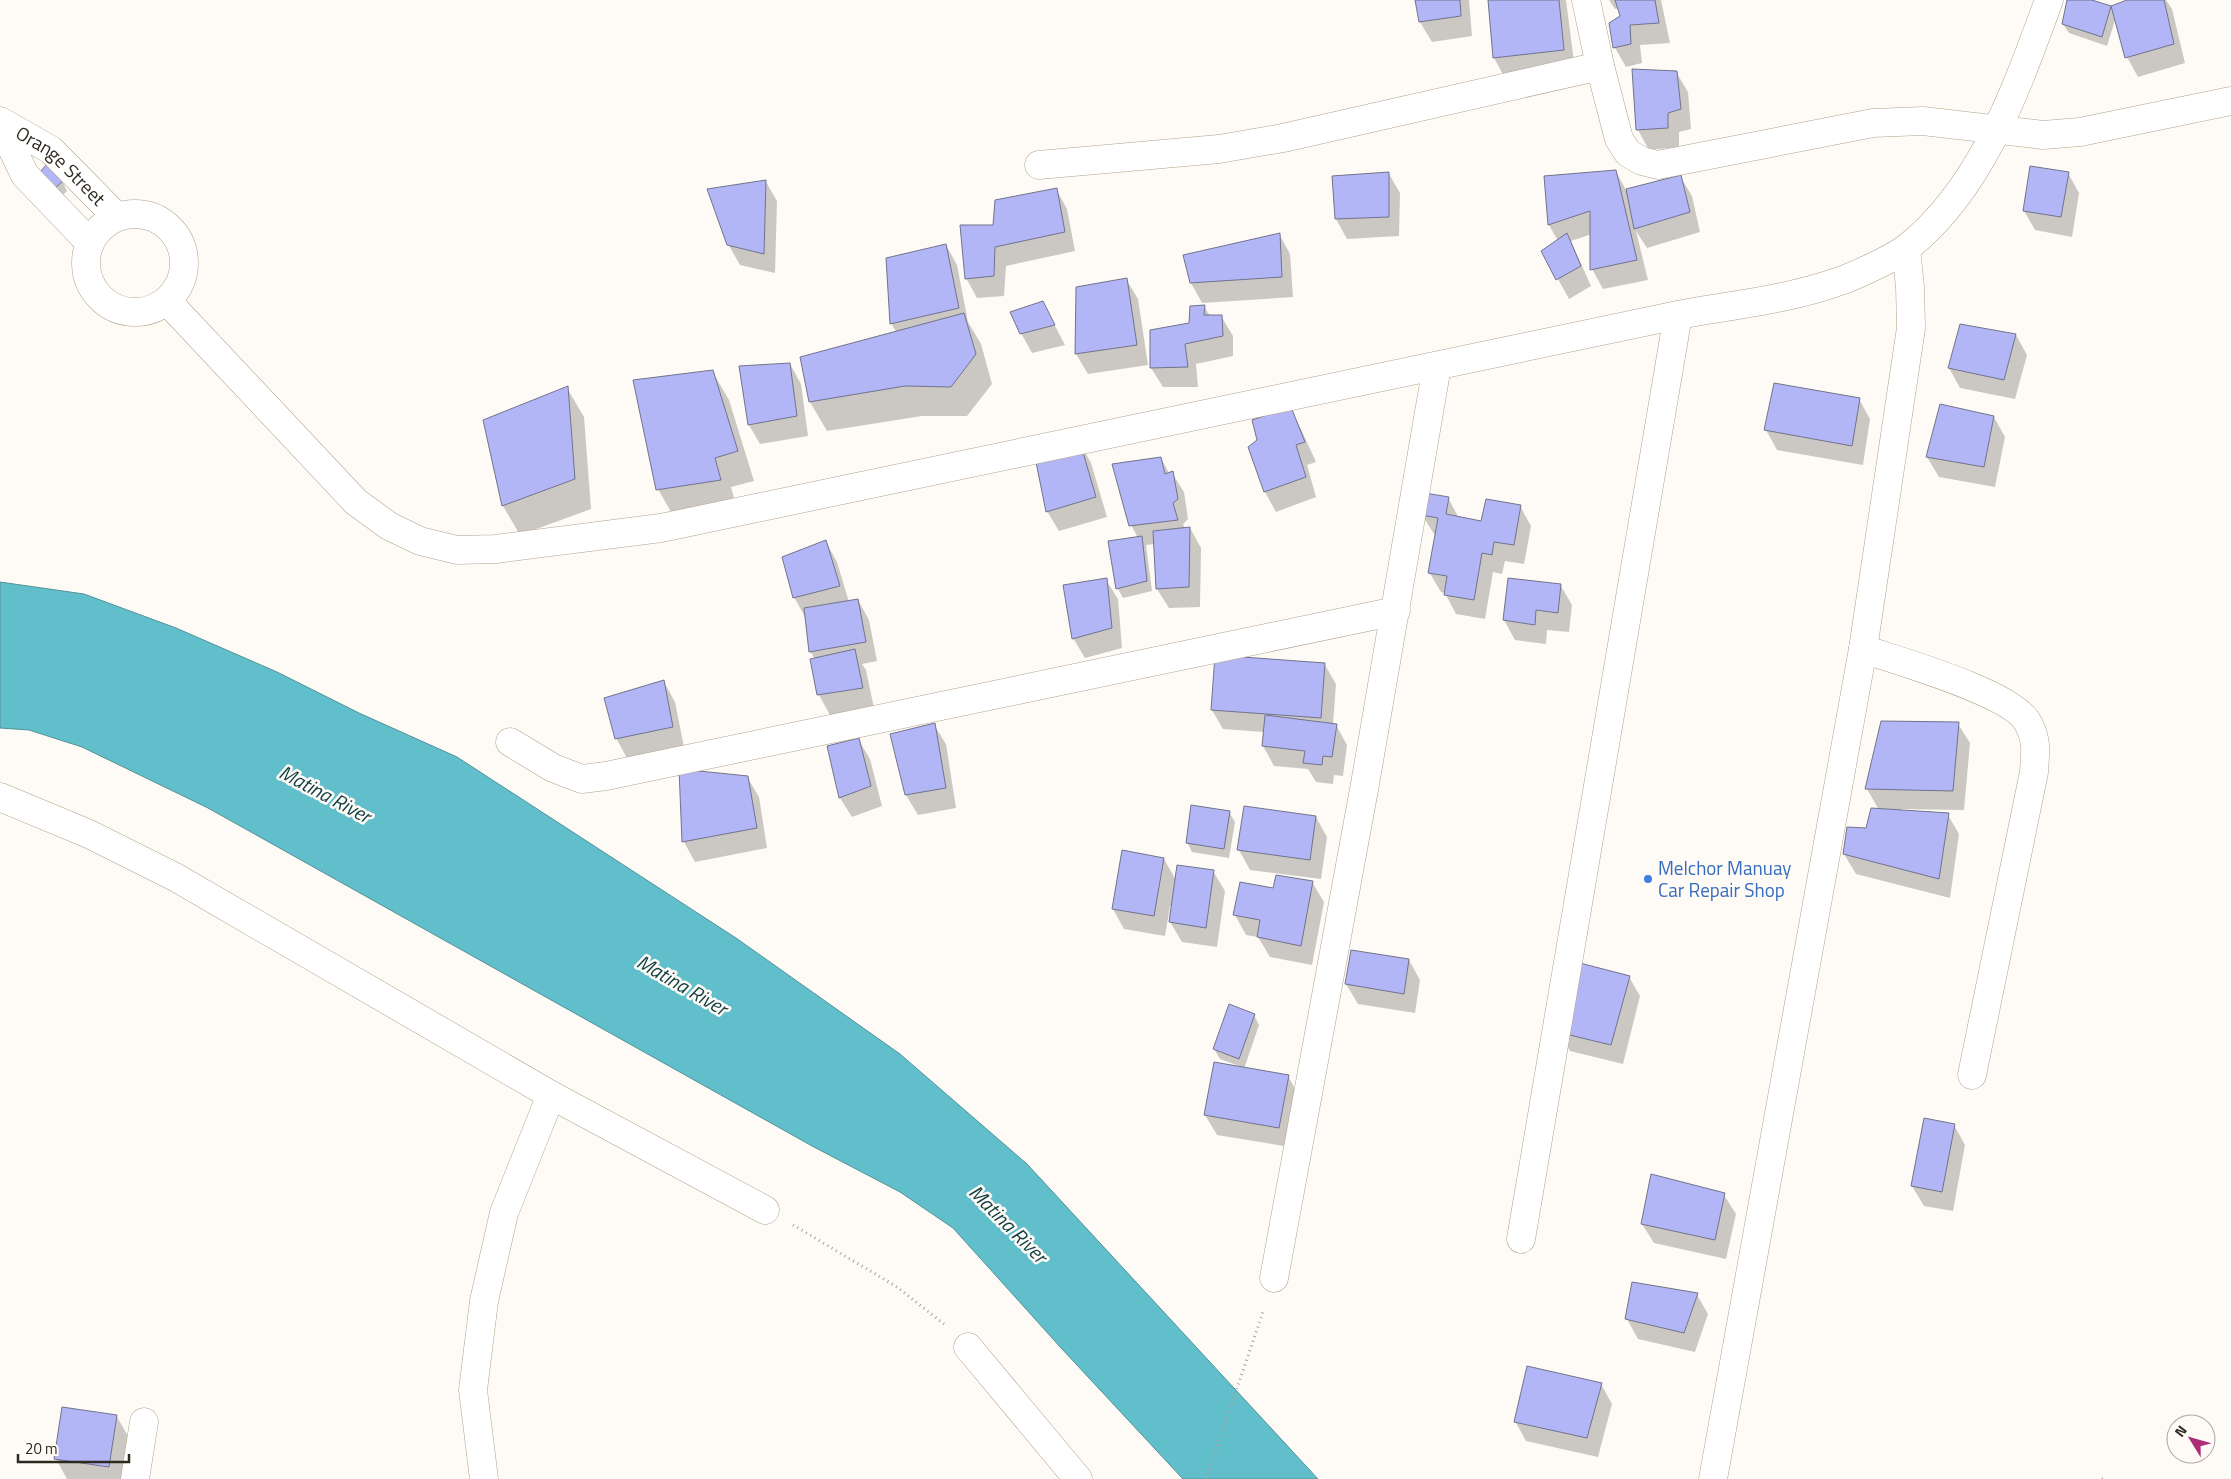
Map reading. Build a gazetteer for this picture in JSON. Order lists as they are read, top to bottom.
{
  "streets": {
    "street": ["Orange Street"]
  },
  "water": ["Matina River"],
  "places": ["Melchor Manuay Car Repair Shop"],
  "scale_bar": "20 m",
  "north": "top left"
}
